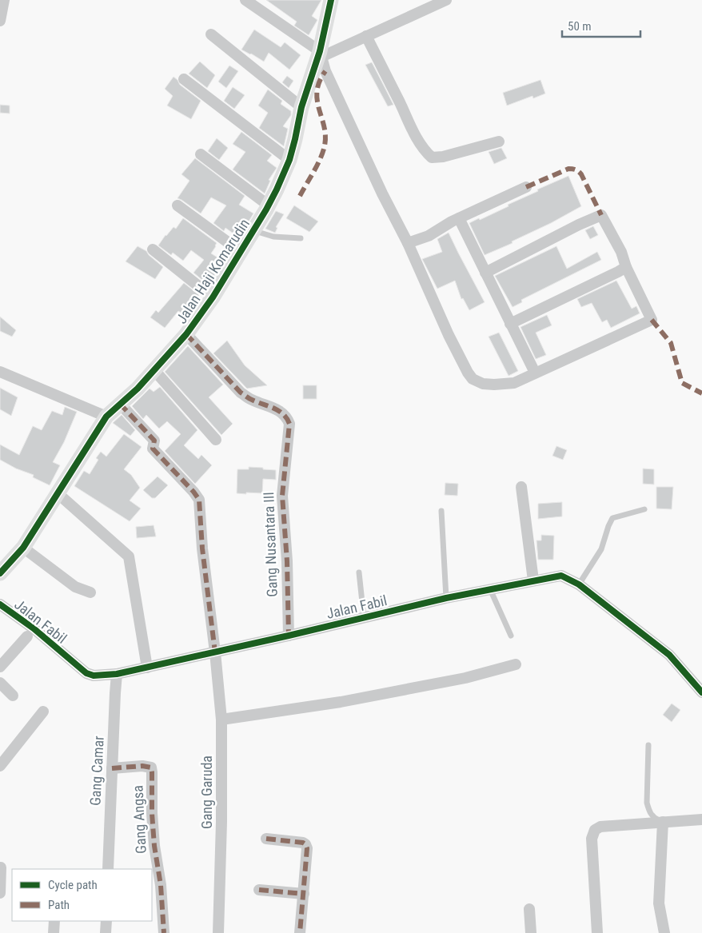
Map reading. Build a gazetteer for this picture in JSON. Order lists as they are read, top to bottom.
{
  "streets": {
    "street": [
      "Jalan Haji Komarudin",
      "Gang Nusantara III",
      "Jalan Fabil",
      "Gang Camar",
      "Gang Garuda",
      "Gang Angsa"
    ]
  },
  "crossings": [
    ["Jalan Haji Komarudin", "Gang Nusantara III"],
    ["Jalan Haji Komarudin", "Gang Garuda"],
    ["Gang Nusantara III", "Jalan Fabil"],
    ["Jalan Fabil", "Gang Camar"],
    ["Jalan Fabil", "Gang Garuda"],
    ["Gang Camar", "Gang Angsa"]
  ],
  "legend": ["Cycle path", "Path"],
  "scale_bar": "50 m"
}
